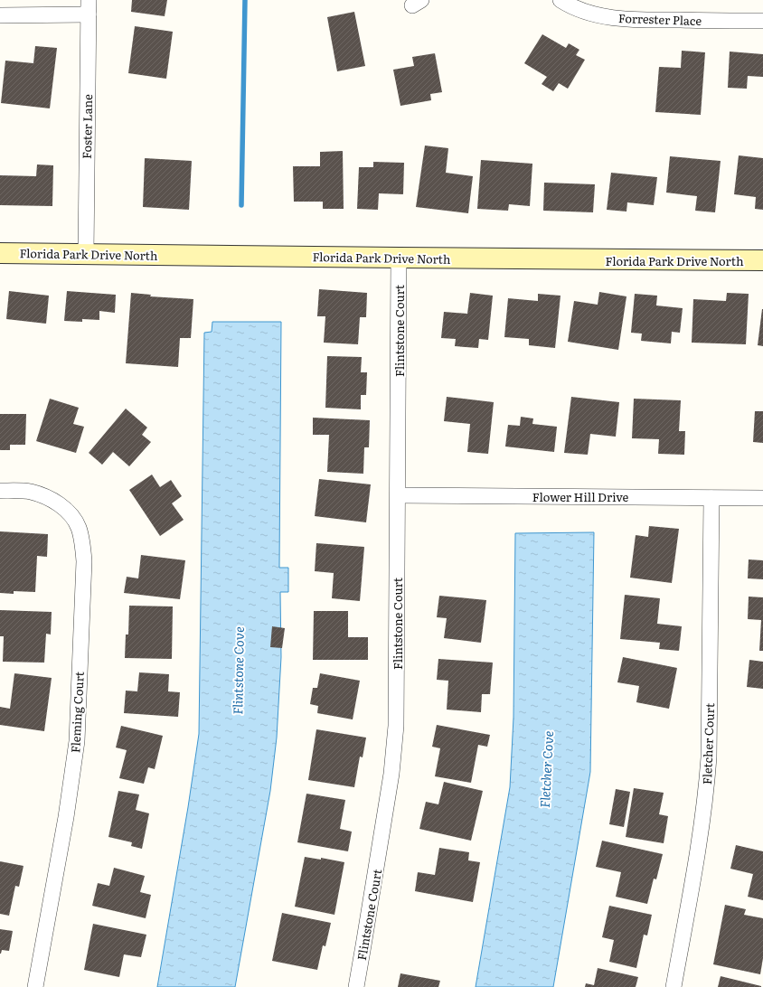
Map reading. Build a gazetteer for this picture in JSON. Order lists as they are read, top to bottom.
{
  "streets": {
    "street": [
      "Forrester Place",
      "Foster Lane",
      "Florida Park Drive North",
      "Flintstone Court",
      "Flower Hill Drive",
      "Fleming Court",
      "Fletcher Court"
    ]
  },
  "crossings": [
    ["Foster Lane", "Florida Park Drive North"],
    ["Florida Park Drive North", "Flintstone Court"],
    ["Flintstone Court", "Flower Hill Drive"],
    ["Flower Hill Drive", "Fletcher Court"]
  ],
  "water": ["Flintstone Cove", "Fletcher Cove"]
}
